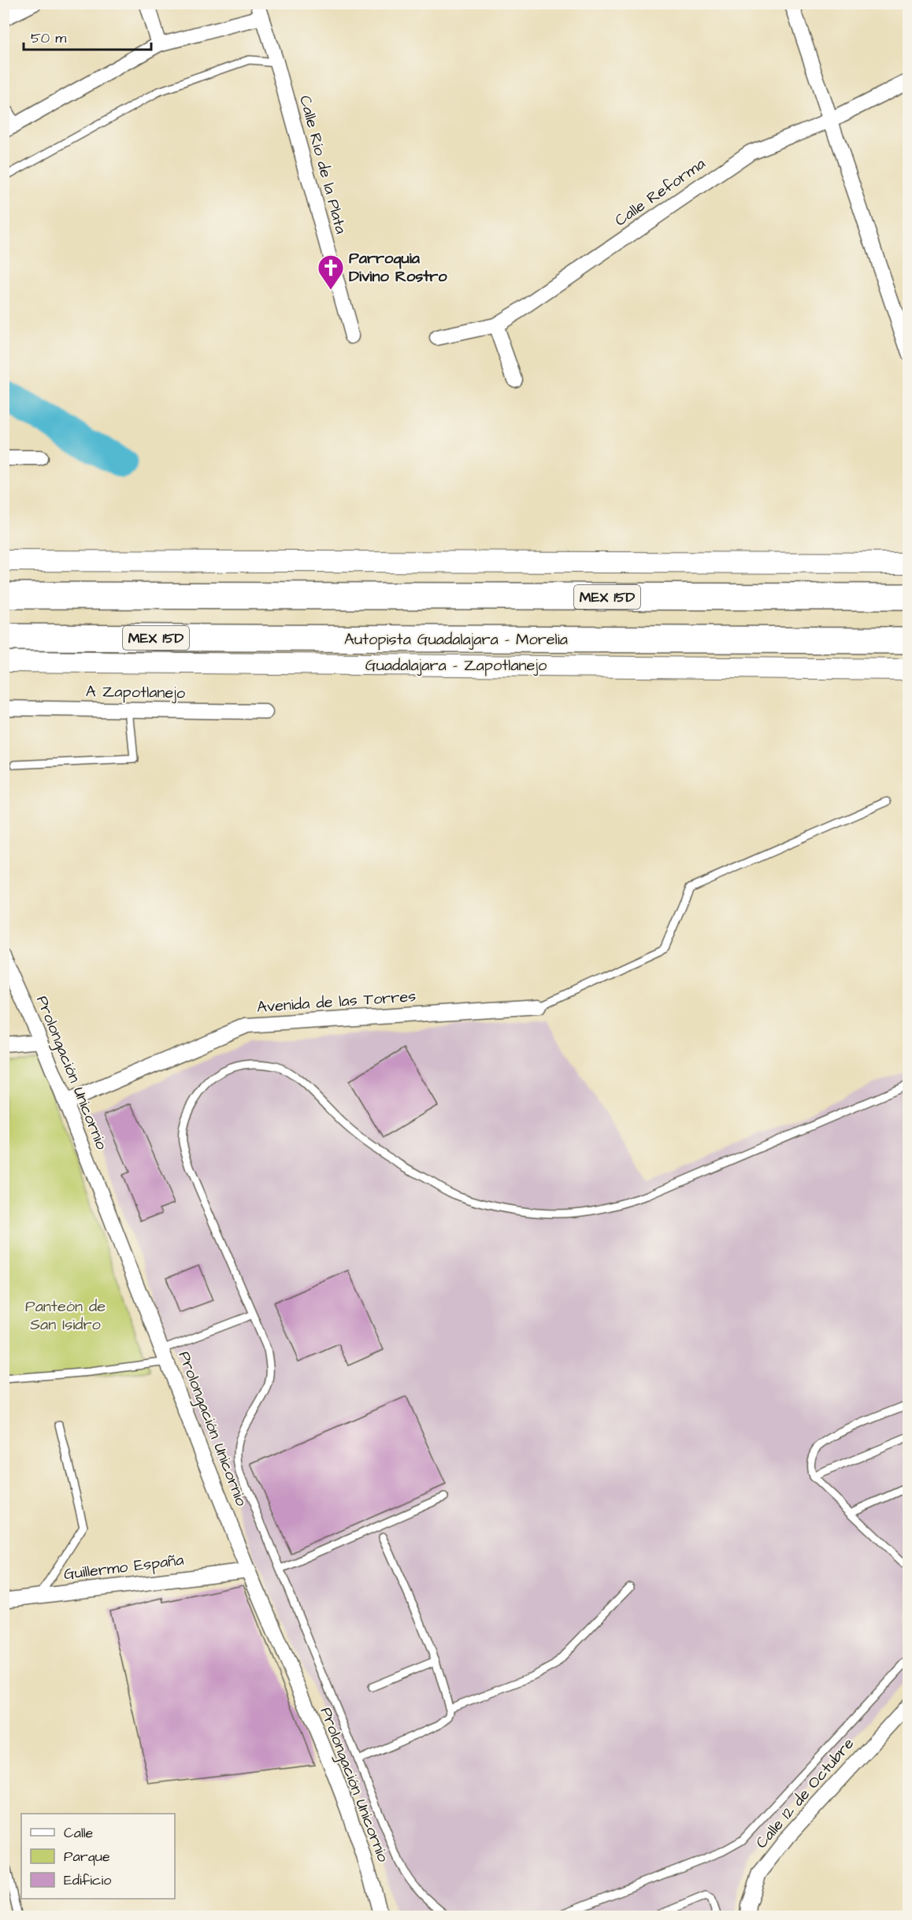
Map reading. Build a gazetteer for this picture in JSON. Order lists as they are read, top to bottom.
{
  "streets": {
    "highway": ["MEX 15D", "Autopista Guadalajara - Morelia"],
    "street": [
      "Calle Río de la Plata",
      "Calle Reforma",
      "Guadalajara - Zapotlanejo",
      "A Zapotlanejo",
      "Avenida de las Torres",
      "Prolongación Unicornio",
      "Guillermo España",
      "Calle 12 de Octubre"
    ]
  },
  "crossings": [
    ["Avenida de las Torres", "Prolongación Unicornio"],
    ["Prolongación Unicornio", "Guillermo España"]
  ],
  "parks": ["Panteón de San Isidro"],
  "places": {
    "church": ["Parroquia Divino Rostro"]
  },
  "legend": ["Calle", "Parque", "Edificio"],
  "scale_bar": "50 m"
}
